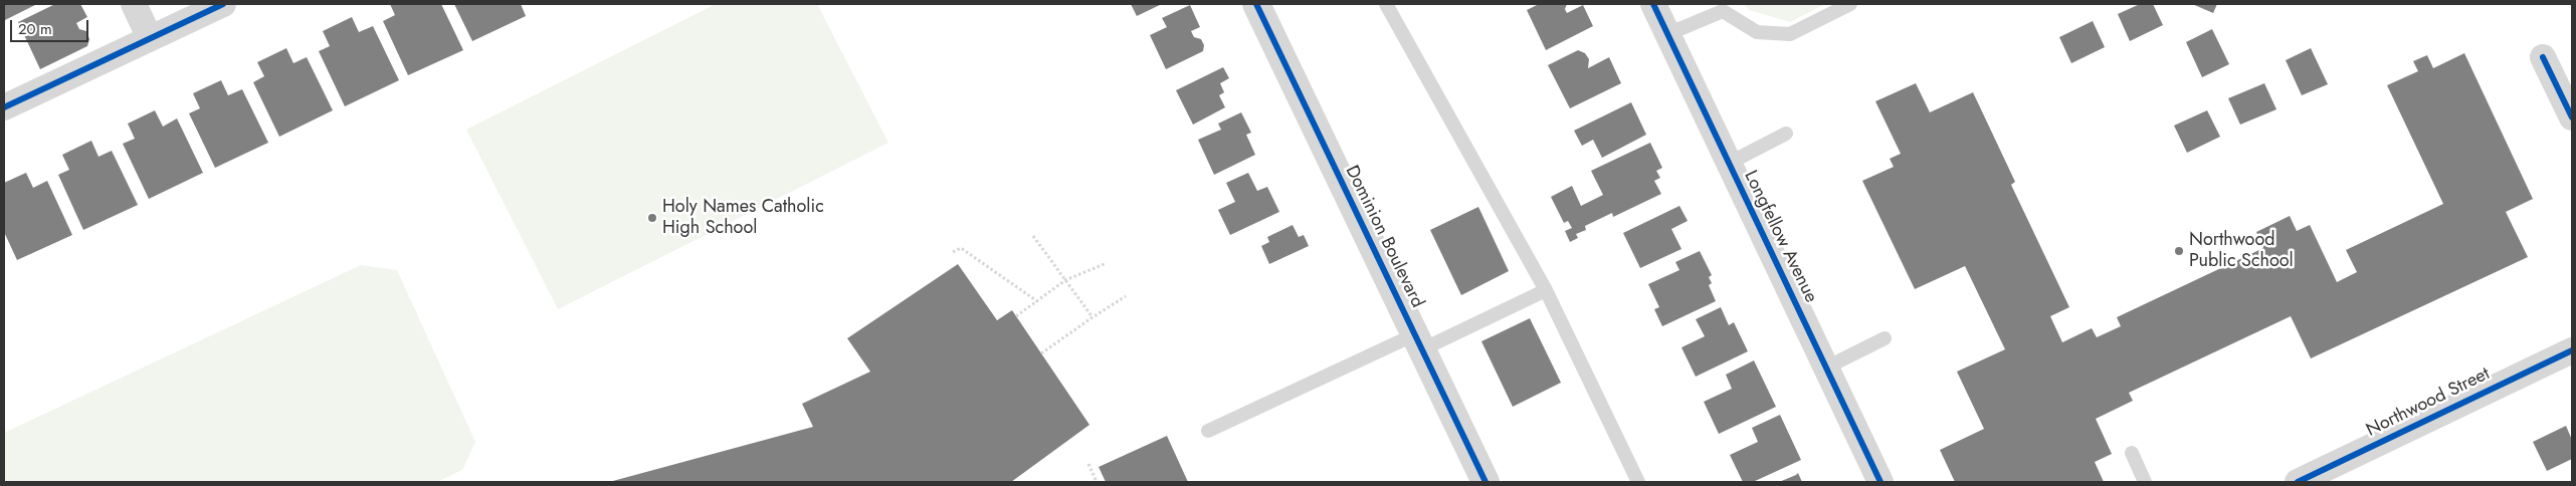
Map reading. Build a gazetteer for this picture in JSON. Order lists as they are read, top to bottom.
{
  "streets": {
    "street": ["Dominion Boulevard", "Longfellow Avenue", "Northwood Street"]
  },
  "places": ["Holy Names Catholic High School", "Northwood Public School"],
  "scale_bar": "20 m"
}
